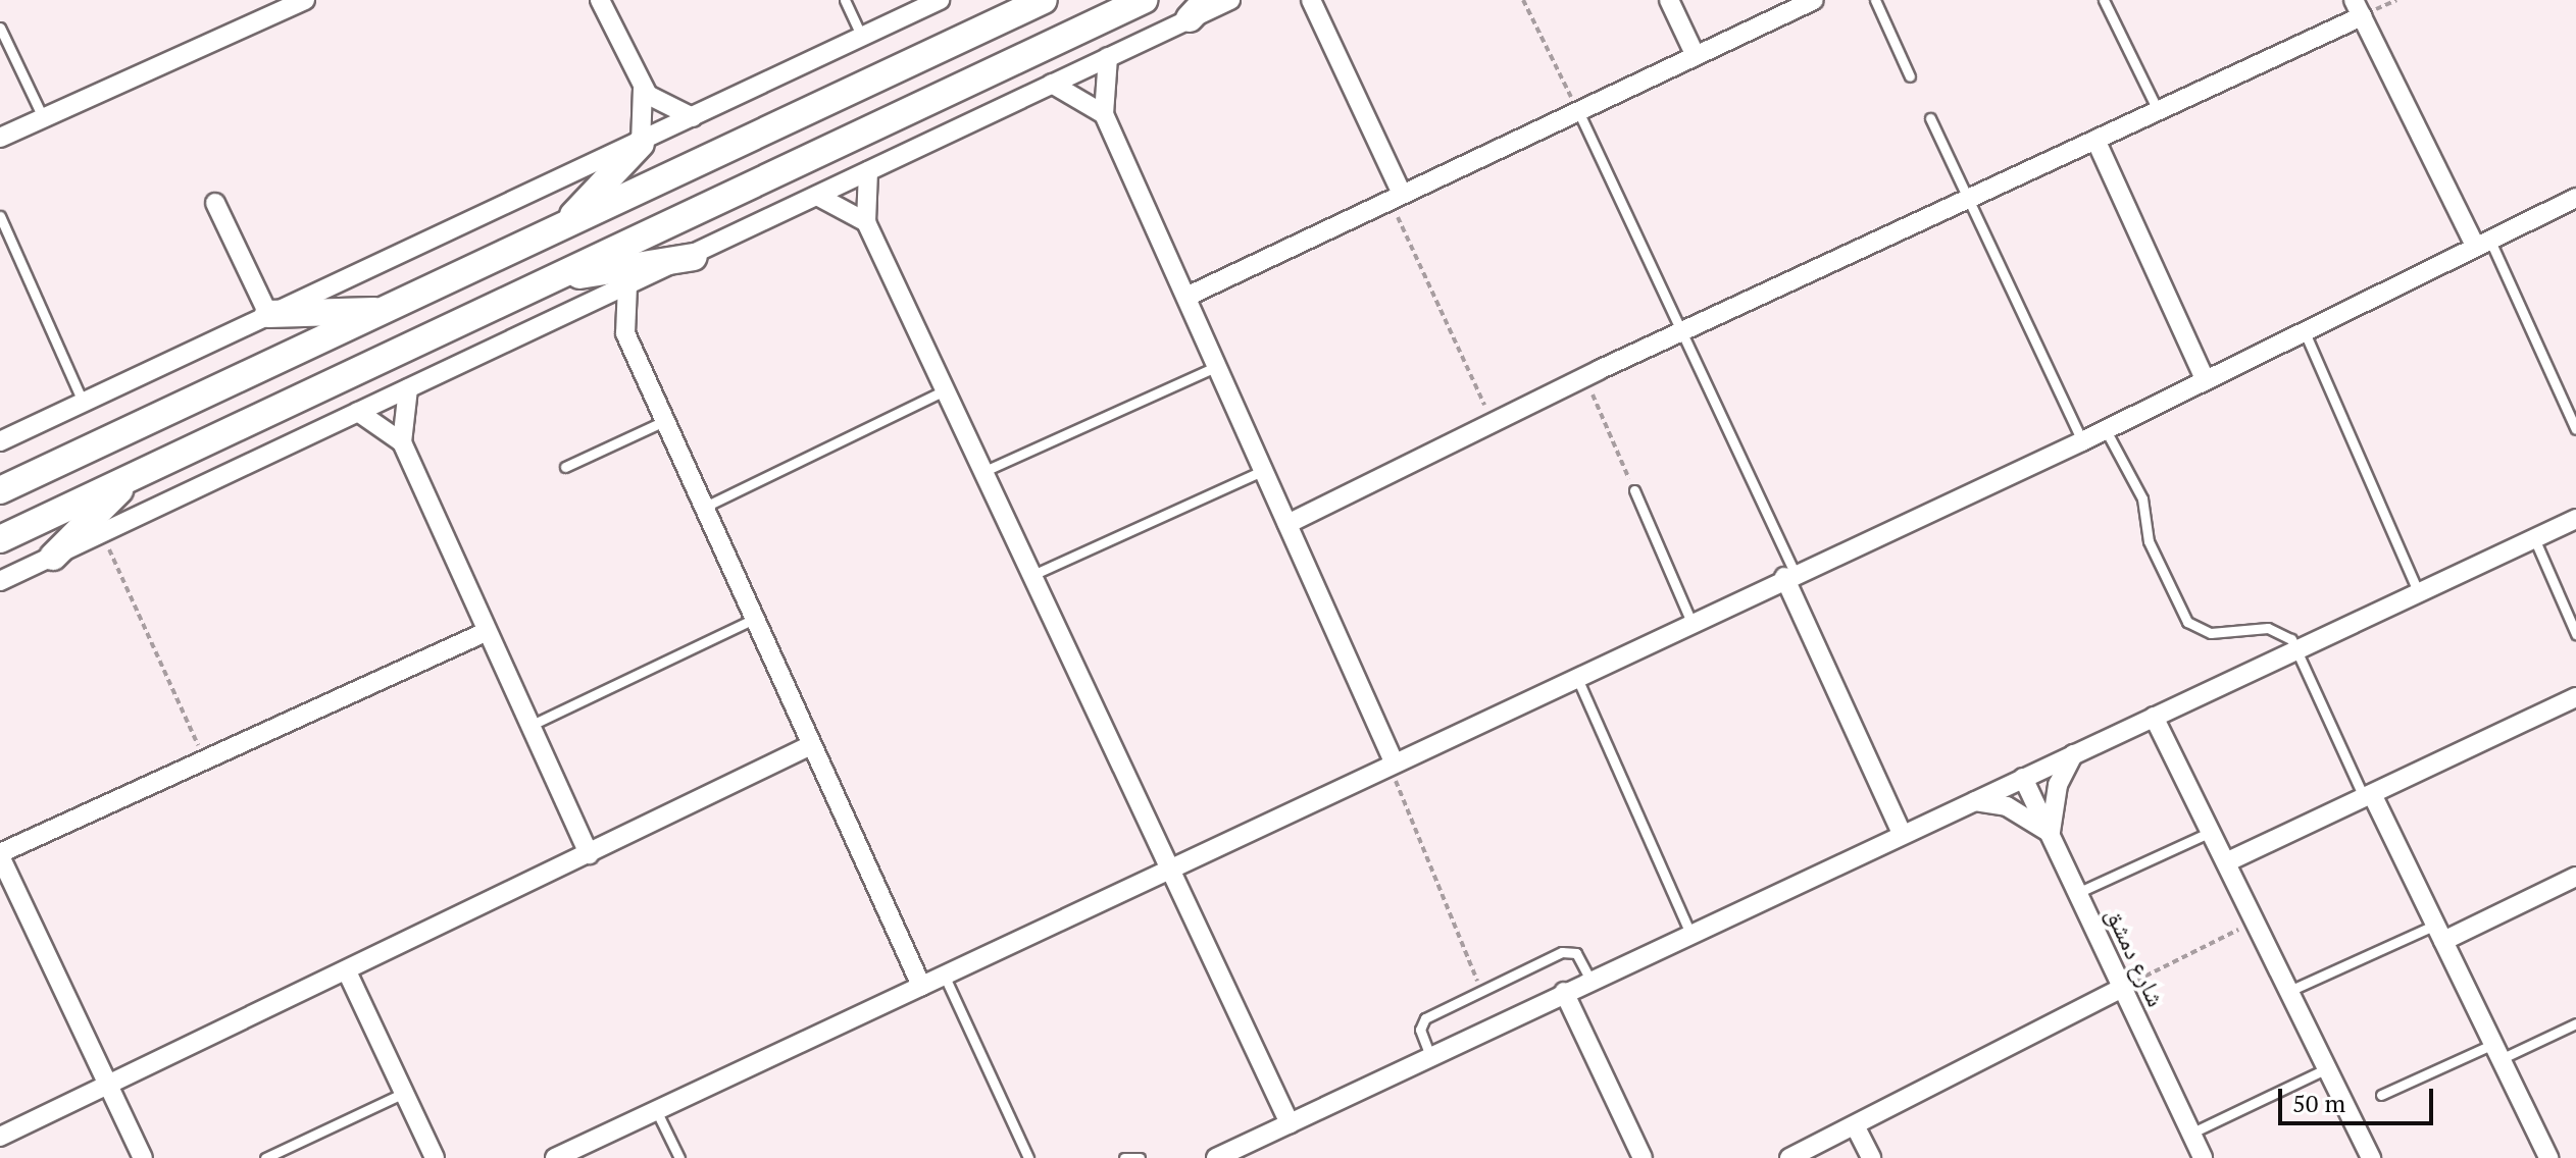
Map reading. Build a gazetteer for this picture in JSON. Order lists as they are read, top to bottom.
{
  "streets": {
    "street": ["شارع دمشق"]
  },
  "scale_bar": "50 m"
}
